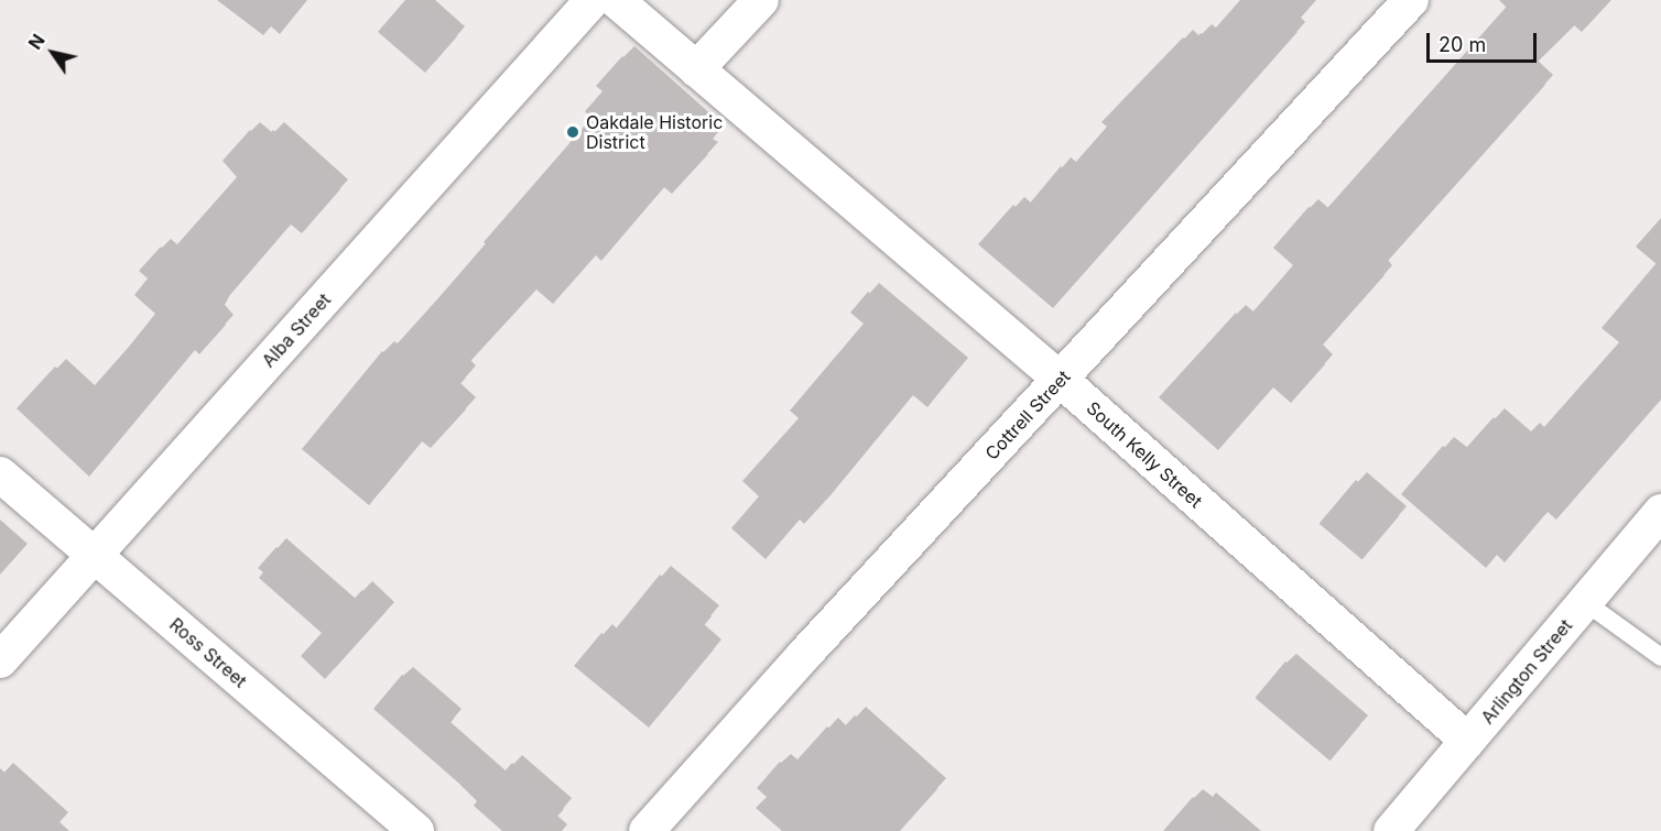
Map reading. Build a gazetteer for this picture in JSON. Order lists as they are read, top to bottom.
{
  "streets": {
    "street": [
      "Alba Street",
      "Cottrell Street",
      "South Kelly Street",
      "Ross Street",
      "Arlington Street"
    ]
  },
  "crossings": [
    ["Alba Street", "Ross Street"],
    ["Cottrell Street", "South Kelly Street"],
    ["South Kelly Street", "Arlington Street"]
  ],
  "places": ["Oakdale Historic District"],
  "scale_bar": "20 m",
  "north": "top left"
}
